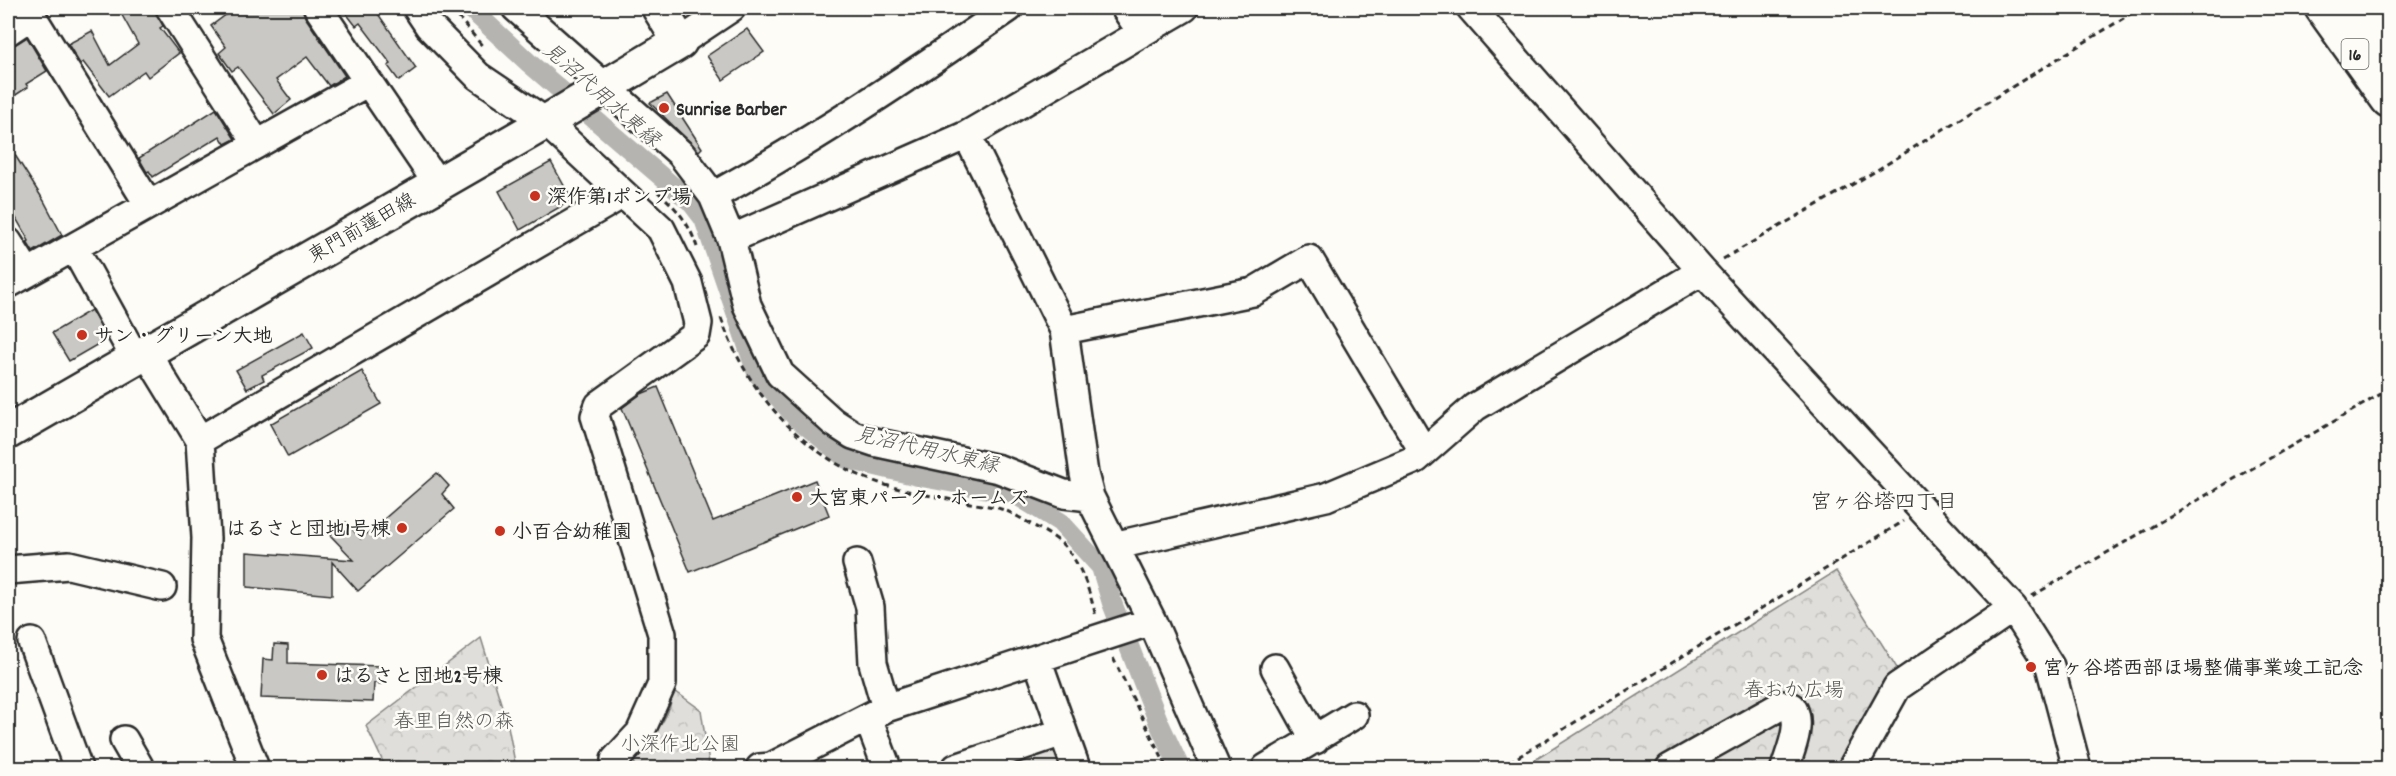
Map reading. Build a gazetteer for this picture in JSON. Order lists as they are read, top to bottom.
{
  "streets": {
    "main road": ["16", "東門前蓮田線"]
  },
  "districts": ["宮ヶ谷塔四丁目"],
  "water": ["見沼代用水東縁"],
  "parks": ["春おか広場", "春里自然の森", "小深作北公園"],
  "places": [
    "Sunrise Barber",
    "深作第1ポンプ場",
    "サン・グリーン大地",
    "大宮東パーク・ホームズ",
    "はるさと団地1号棟",
    "小百合幼稚園",
    "宮ヶ谷塔西部ほ場整備事業竣工記念",
    "はるさと団地2号棟"
  ]
}
